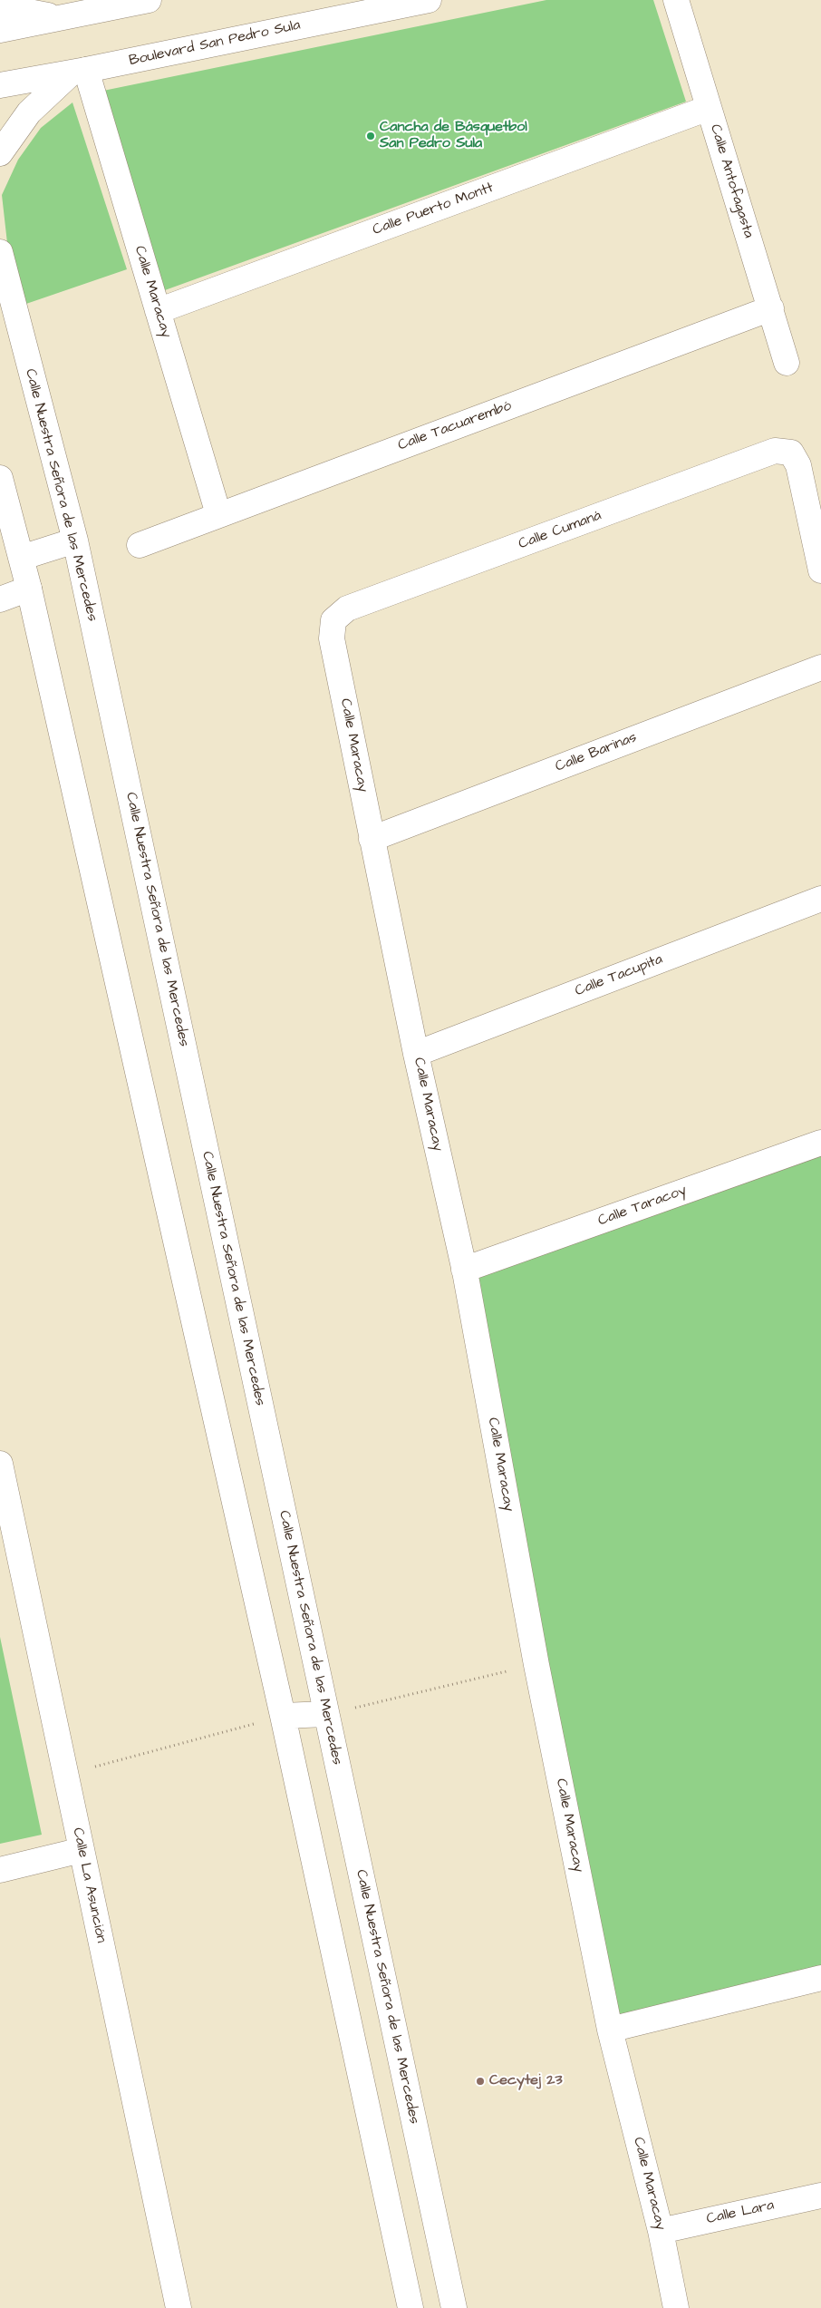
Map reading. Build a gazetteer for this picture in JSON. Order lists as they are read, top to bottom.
{
  "streets": {
    "street": [
      "Boulevard San Pedro Sula",
      "Calle Antofagasta",
      "Calle Puerto Montt",
      "Calle Maracay",
      "Calle Tacuarembó",
      "Calle Nuestra Señora de las Mercedes",
      "Calle Cumaná",
      "Calle Barinas",
      "Calle Tacupita",
      "Calle Taracoy",
      "Calle La Asunción",
      "Calle Lara"
    ]
  },
  "crossings": [
    ["Boulevard San Pedro Sula", "Calle Maracay"],
    ["Calle Antofagasta", "Calle Puerto Montt"],
    ["Calle Antofagasta", "Calle Tacuarembó"],
    ["Calle Puerto Montt", "Calle Maracay"],
    ["Calle Maracay", "Calle Tacuarembó"],
    ["Calle Maracay", "Calle Cumaná"],
    ["Calle Maracay", "Calle Barinas"],
    ["Calle Maracay", "Calle Tacupita"],
    ["Calle Maracay", "Calle Taracoy"],
    ["Calle Maracay", "Calle Lara"]
  ],
  "places": ["Cancha de Básquetbol San Pedro Sula", "Cecytej 23"]
}
